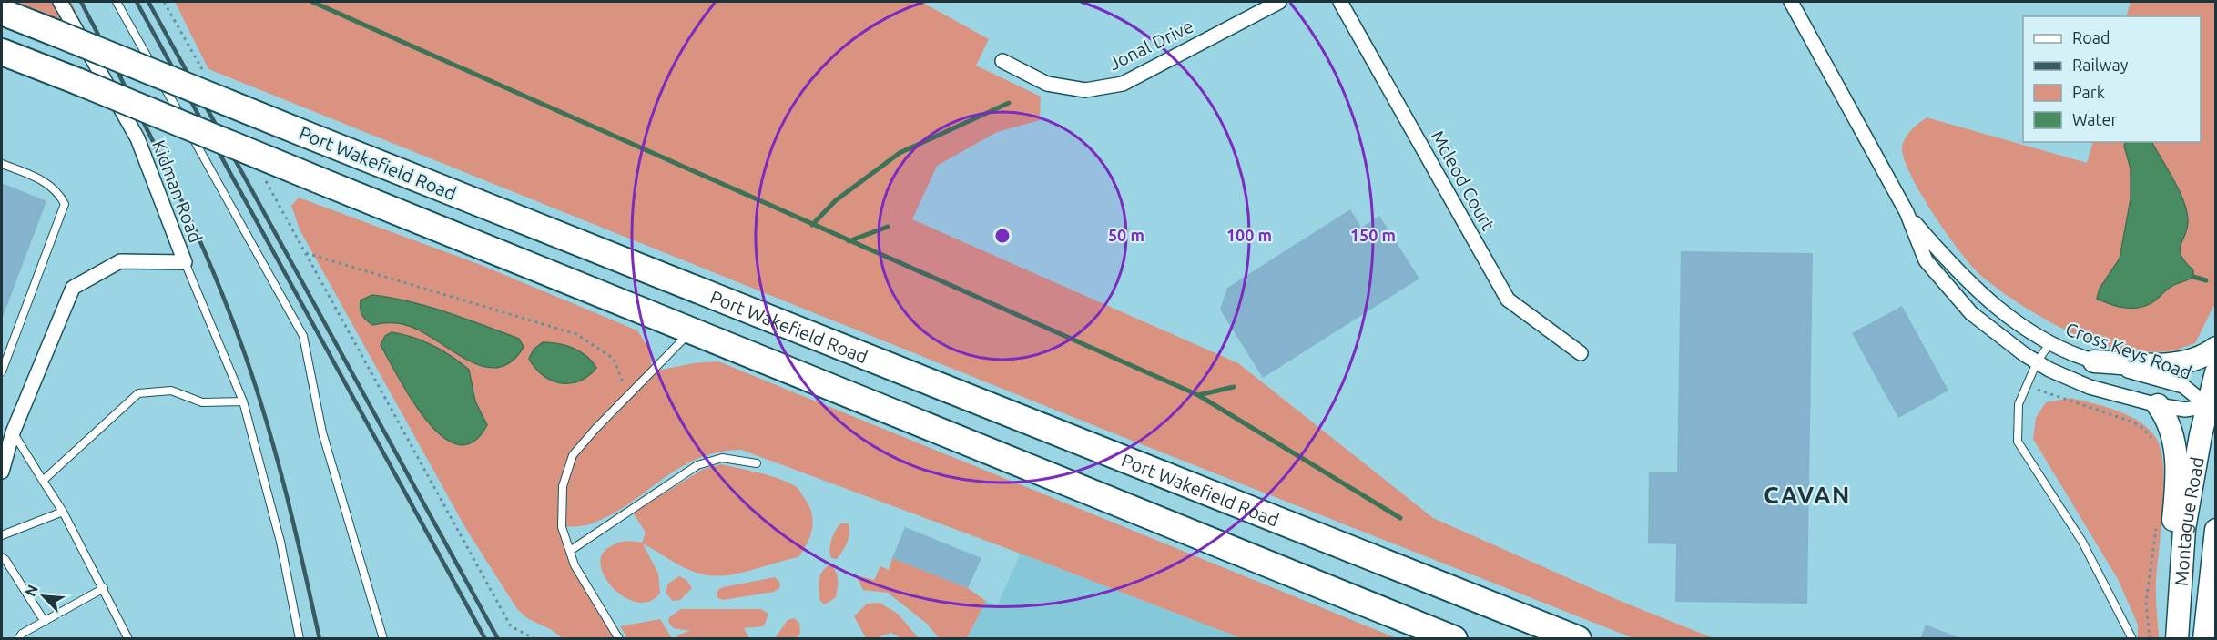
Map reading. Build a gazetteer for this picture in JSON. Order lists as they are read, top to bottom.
{
  "streets": {
    "highway": ["Port Wakefield Road"],
    "main road": ["Montague Road"],
    "street": [
      "Jonal Drive",
      "Mcleod Court",
      "Kidman Road",
      "Cross Keys Road"
    ]
  },
  "crossings": [
    ["Cross Keys Road", "Montague Road"]
  ],
  "districts": ["CAVAN"],
  "legend": [
    "Road",
    "Railway",
    "Park",
    "Water"
  ],
  "north": "top left",
  "rings": ["50 m", "100 m", "150 m"]
}
